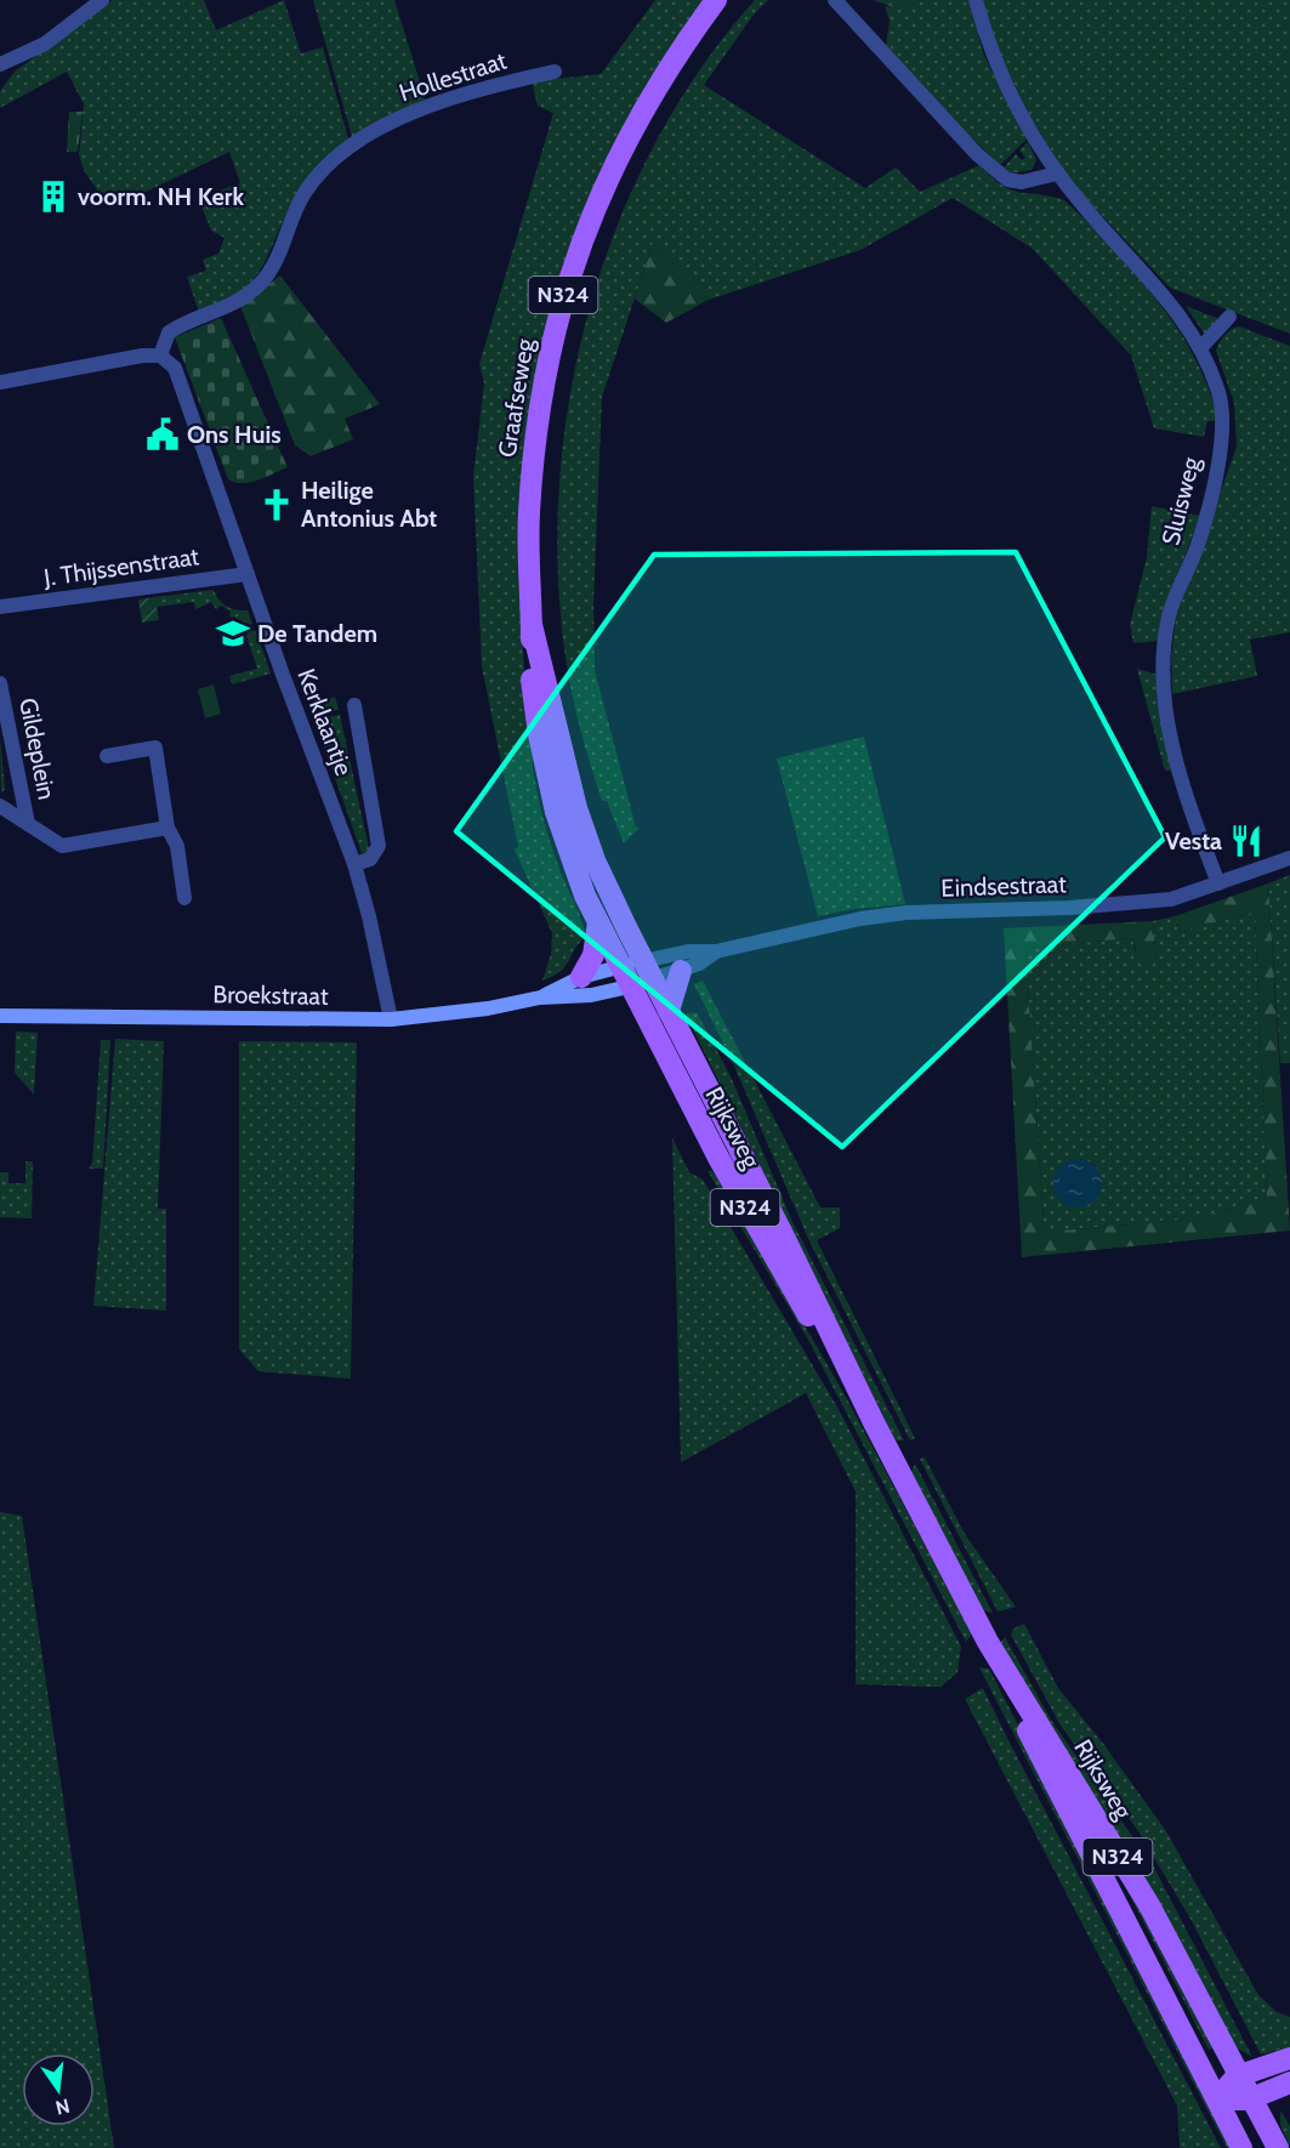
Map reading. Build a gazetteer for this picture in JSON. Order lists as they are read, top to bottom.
{
  "streets": {
    "main road": [
      "N324",
      "Graafseweg",
      "Broekstraat",
      "Rijksweg"
    ],
    "street": [
      "Hollestraat",
      "Sluisweg",
      "J. Thijssenstraat",
      "Kerklaantje",
      "Gildeplein",
      "Eindsestraat"
    ]
  },
  "crossings": [
    ["Hollestraat", "Kerklaantje"],
    ["N324", "Rijksweg"],
    ["Graafseweg", "Eindsestraat"],
    ["Graafseweg", "Broekstraat"],
    ["Graafseweg", "Rijksweg"],
    ["Sluisweg", "Eindsestraat"],
    ["J. Thijssenstraat", "Kerklaantje"],
    ["Kerklaantje", "Broekstraat"],
    ["Eindsestraat", "Rijksweg"],
    ["Broekstraat", "Rijksweg"]
  ],
  "places": {
    "building": ["voorm. NH Kerk"],
    "public building": ["Ons Huis"],
    "church": ["Heilige Antonius Abt"],
    "school or university": ["De Tandem"],
    "restaurant": ["Vesta"]
  },
  "north": "bottom"
}
